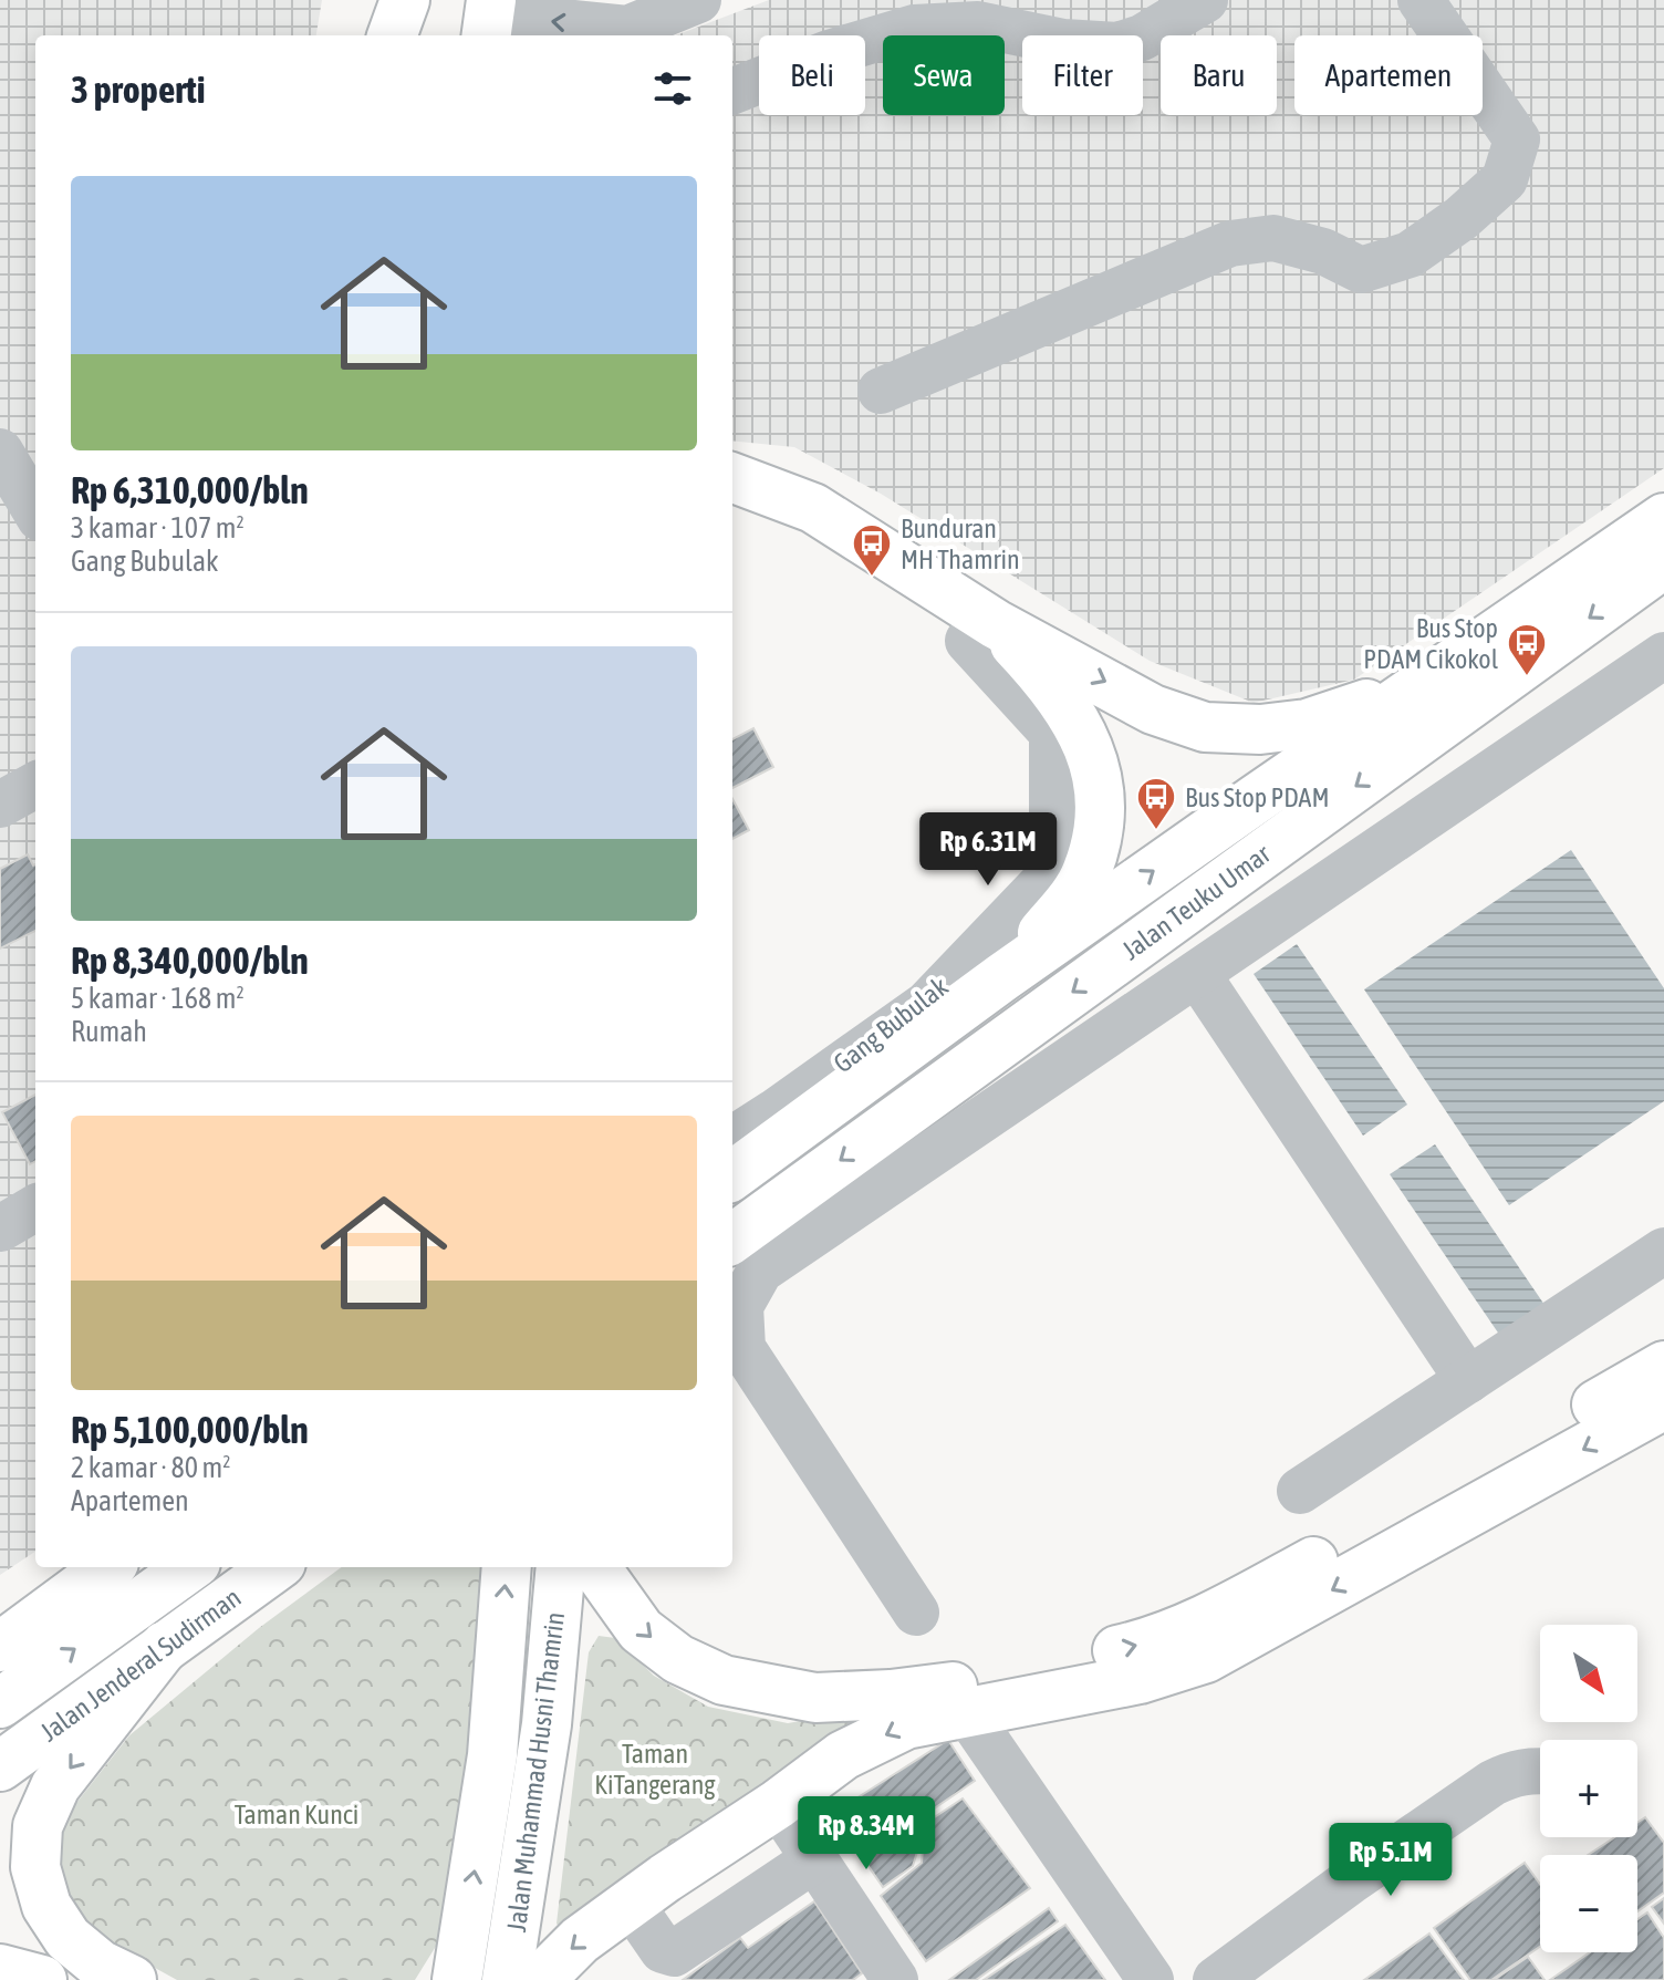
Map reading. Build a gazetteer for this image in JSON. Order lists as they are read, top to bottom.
{
  "streets": {
    "main road": ["Jalan Teuku Umar", "Jalan Jenderal Sudirman", "Jalan Muhammad Husni Thamrin"],
    "street": ["Gang Bubulak"]
  },
  "parks": ["Taman KiTangerang", "Taman Kunci"],
  "places": {
    "bus stop": ["Bunduran MH Thamrin", "Bus Stop PDAM Cikokol", "Bus Stop PDAM"]
  },
  "north": "bottom right",
  "page": {
    "chip": [
      "Beli",
      "Sewa",
      "Filter",
      "Baru",
      "Apartemen"
    ],
    "heading": "3 properti",
    "list": [
      {
        "name": "Rp 6,310,000/bln",
        "note": "3 kamar · 107 m² · Gang Bubulak"
      },
      {
        "name": "Rp 8,340,000/bln",
        "note": "5 kamar · 168 m² · Rumah"
      },
      {
        "name": "Rp 5,100,000/bln",
        "note": "2 kamar · 80 m² · Apartemen"
      }
    ],
    "price": ["Rp 6.31M", "Rp 8.34M", "Rp 5.1M"],
    "map_buttons": ["+", "−"]
  }
}
